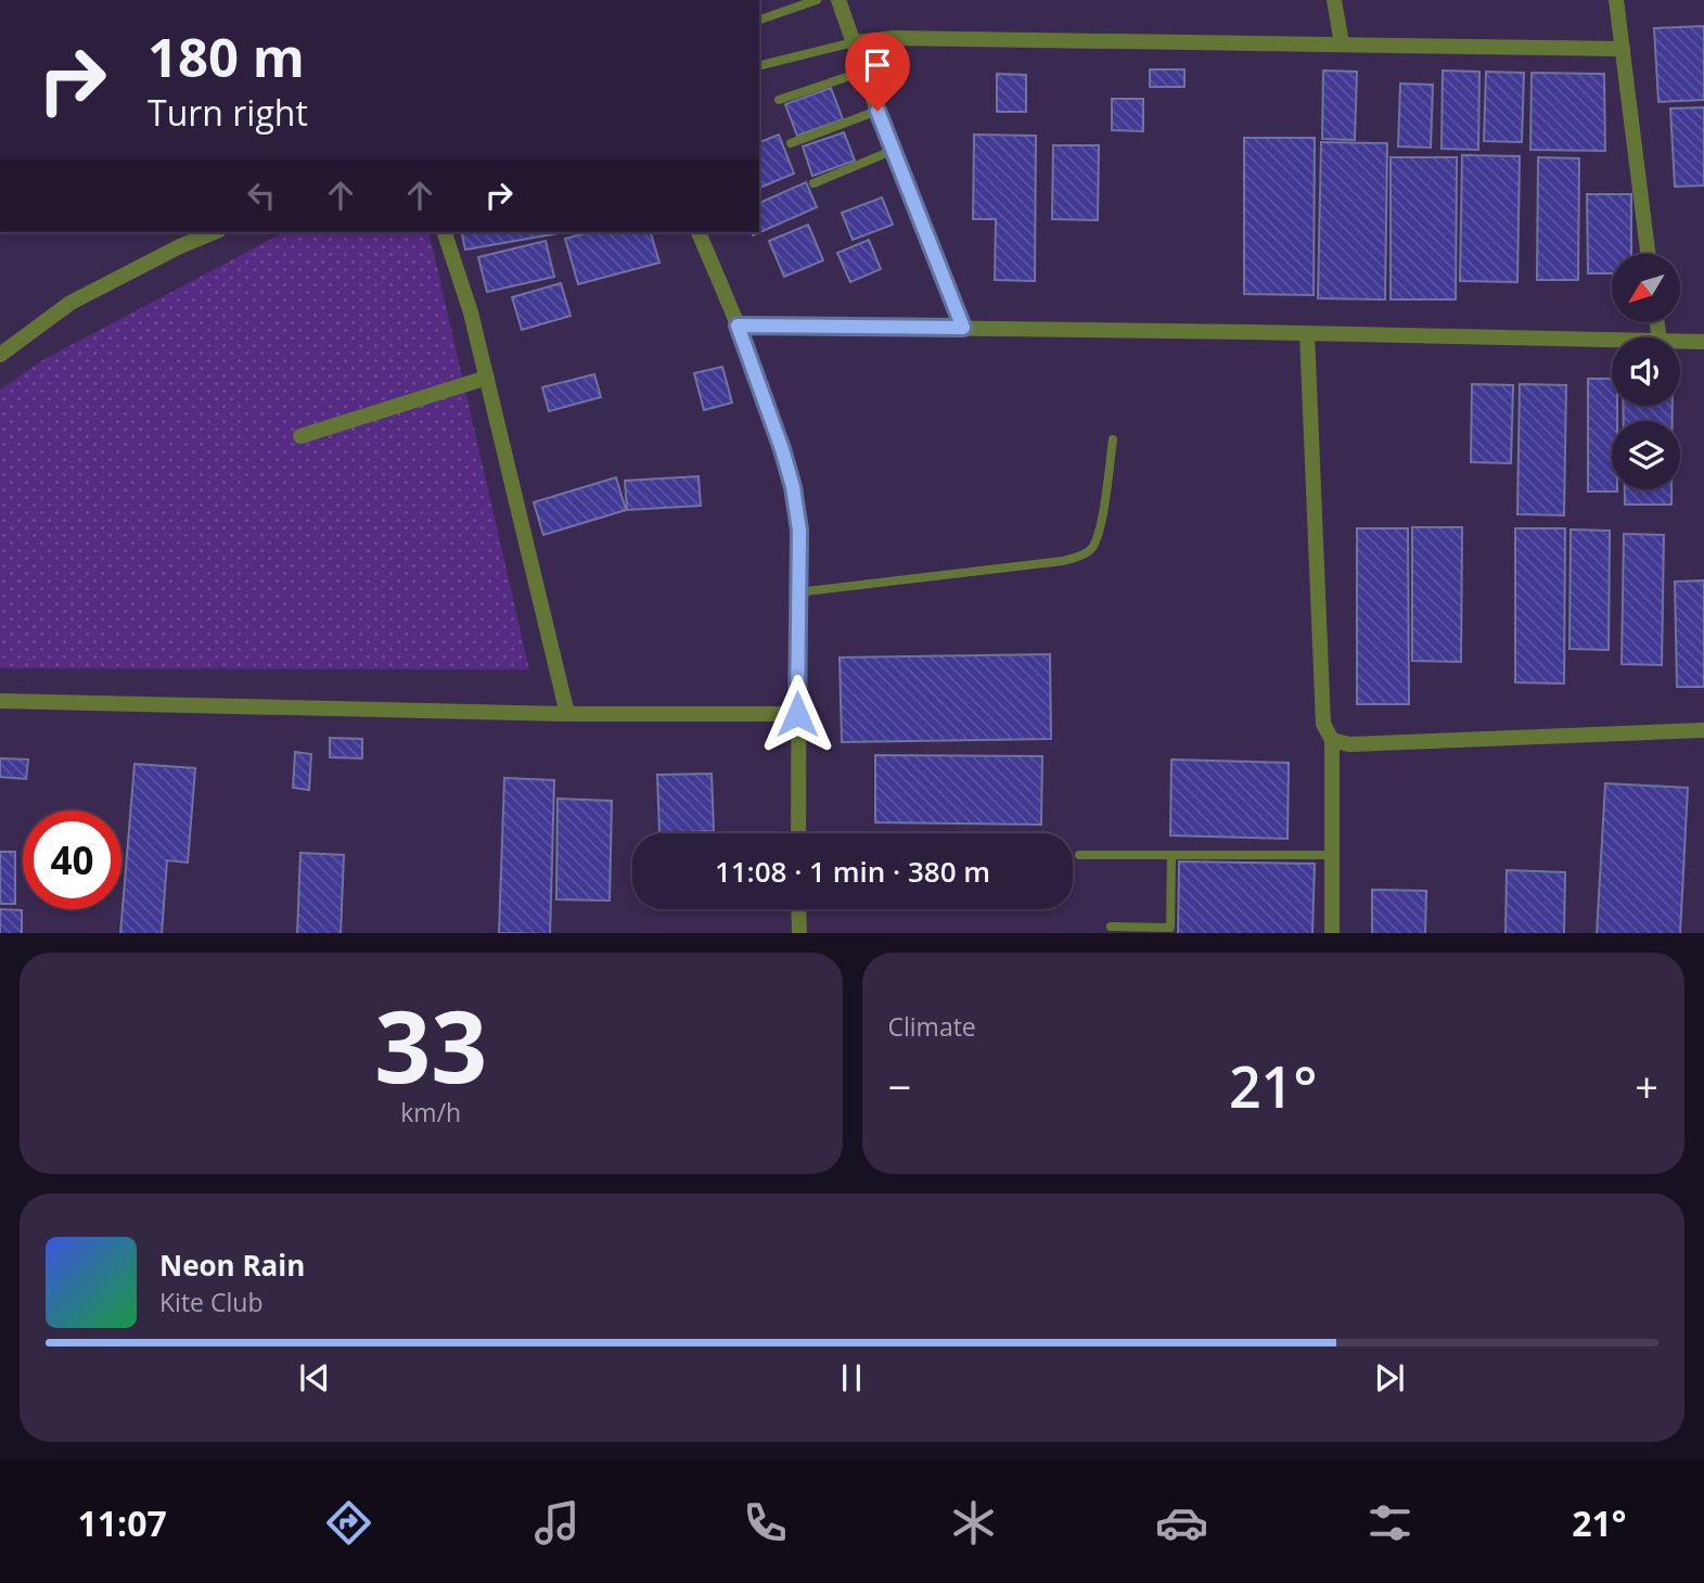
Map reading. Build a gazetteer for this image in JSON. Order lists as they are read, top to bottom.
{
  "north": "bottom left",
  "page": {
    "turn": ["180 m", "Turn right"],
    "limit": "40",
    "trip": "11:08 · 1 min · 380 m",
    "tile": [
      ["33", "km/h"],
      "Climate"
    ],
    "heat": ["−", "21°", "+"],
    "song": ["Neon Rain", "Kite Club"],
    "tabs": ["11:07", "21°"]
  }
}
